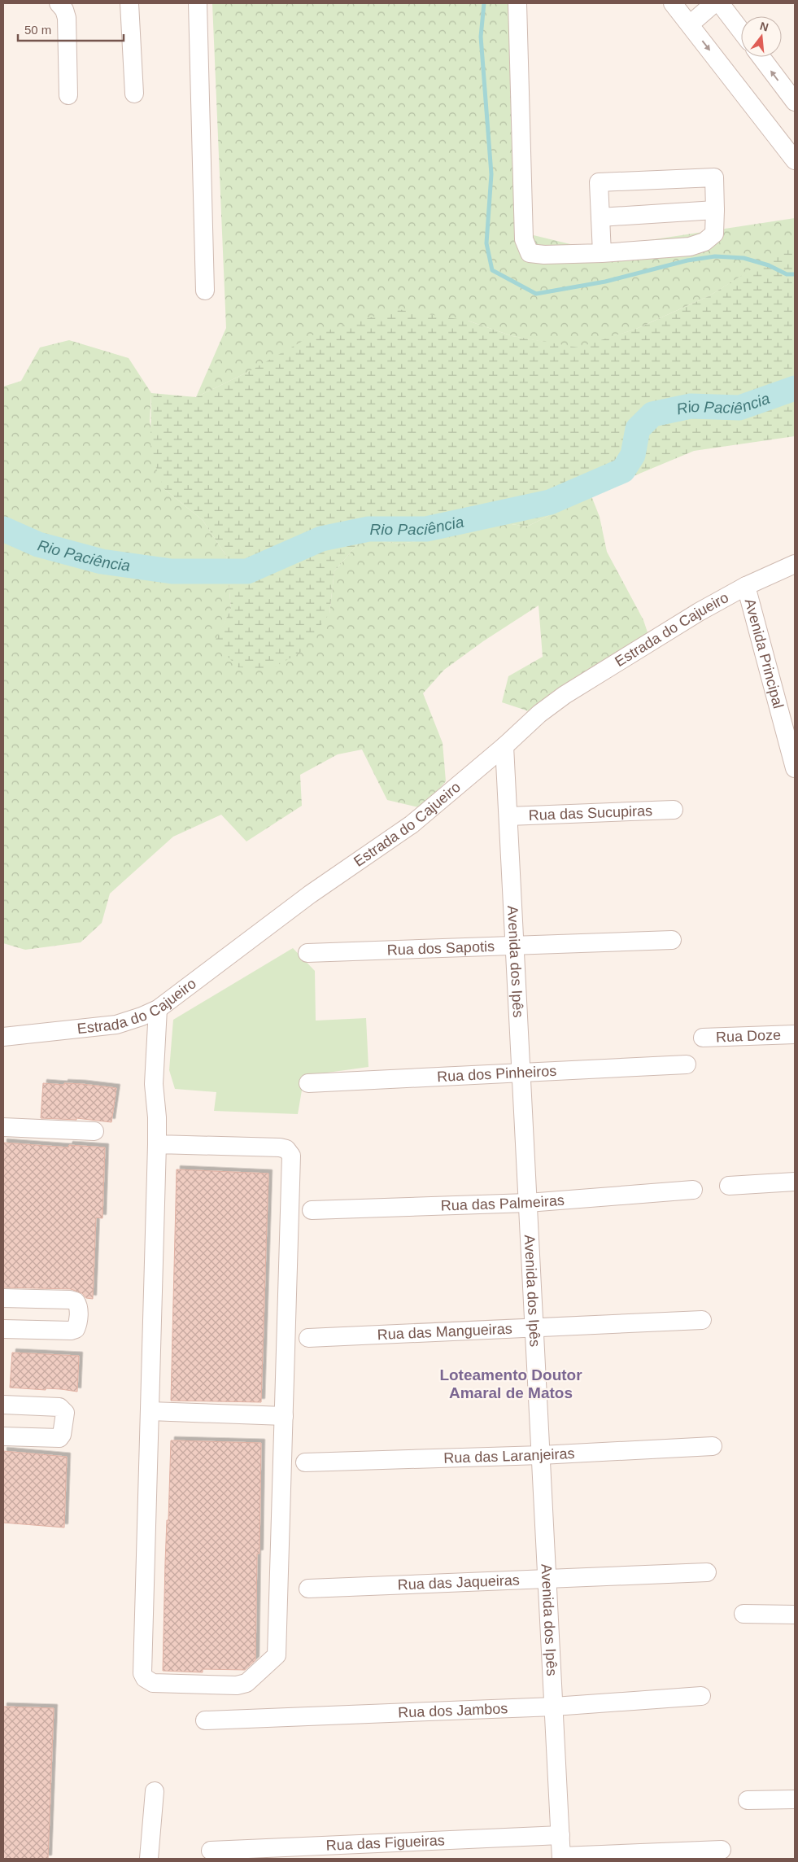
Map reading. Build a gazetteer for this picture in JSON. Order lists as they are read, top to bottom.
{
  "streets": {
    "street": [
      "Estrada do Cajueiro",
      "Avenida Principal",
      "Rua das Sucupiras",
      "Rua dos Sapotis",
      "Avenida dos Ipês",
      "Rua Doze",
      "Rua dos Pinheiros",
      "Rua das Palmeiras",
      "Rua das Mangueiras",
      "Rua das Laranjeiras",
      "Rua das Jaqueiras",
      "Rua dos Jambos",
      "Rua das Figueiras"
    ]
  },
  "crossings": [
    ["Estrada do Cajueiro", "Avenida Principal"],
    ["Estrada do Cajueiro", "Avenida dos Ipês"],
    ["Rua das Sucupiras", "Avenida dos Ipês"],
    ["Rua dos Sapotis", "Avenida dos Ipês"],
    ["Avenida dos Ipês", "Rua dos Pinheiros"],
    ["Avenida dos Ipês", "Rua das Palmeiras"],
    ["Avenida dos Ipês", "Rua das Mangueiras"],
    ["Avenida dos Ipês", "Rua das Laranjeiras"],
    ["Avenida dos Ipês", "Rua das Jaqueiras"],
    ["Avenida dos Ipês", "Rua dos Jambos"],
    ["Avenida dos Ipês", "Rua das Figueiras"]
  ],
  "districts": ["Loteamento Doutor Amaral de Matos"],
  "water": ["Rio Paciência"],
  "scale_bar": "50 m",
  "north": "top"
}
